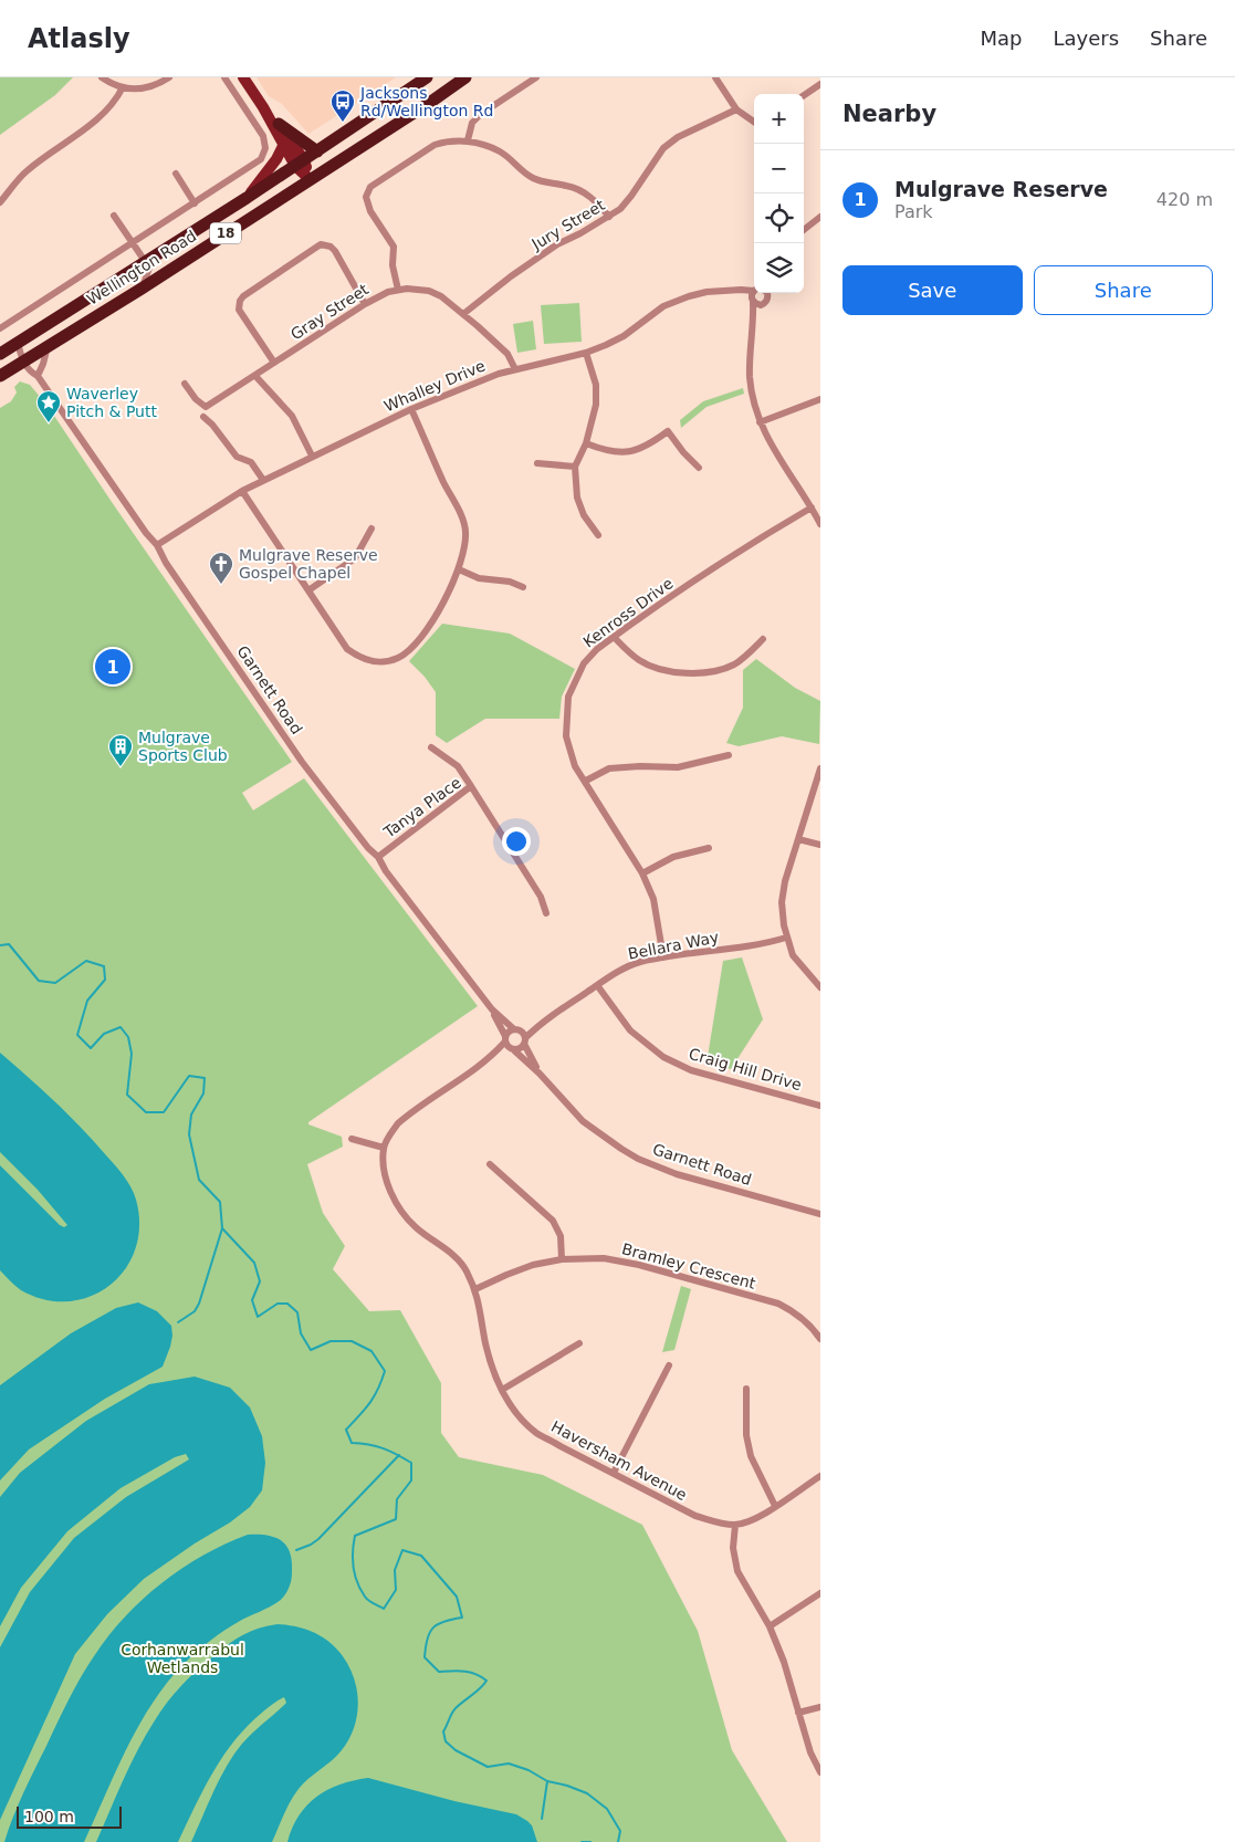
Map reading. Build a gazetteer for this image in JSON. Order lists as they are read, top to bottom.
{
  "streets": {
    "highway": ["18", "Wellington Road"],
    "street": [
      "Jury Street",
      "Gray Street",
      "Whalley Drive",
      "Kenross Drive",
      "Garnett Road",
      "Tanya Place",
      "Bellara Way",
      "Craig Hill Drive",
      "Bramley Crescent",
      "Haversham Avenue"
    ]
  },
  "crossings": [
    ["Jury Street", "Gray Street"],
    ["Wellington Road", "Garnett Road"],
    ["Gray Street", "Whalley Drive"],
    ["Whalley Drive", "Garnett Road"],
    ["Kenross Drive", "Bellara Way"],
    ["Garnett Road", "Tanya Place"],
    ["Garnett Road", "Bellara Way"],
    ["Bellara Way", "Craig Hill Drive"],
    ["Bramley Crescent", "Haversham Avenue"]
  ],
  "parks": ["Corhanwarrabul Wetlands"],
  "places": {
    "bus stop": ["Jacksons Rd/Wellington Rd"],
    "place": ["Waverley Pitch & Putt"],
    "church": ["Mulgrave Reserve Gospel Chapel"],
    "building": ["Mulgrave Sports Club"]
  },
  "scale_bar": "100 m",
  "page": {
    "header": "Atlasly",
    "nav": ["Map", "Layers", "Share"],
    "heading": "Nearby",
    "map_buttons": ["+", "−"],
    "list": [
      {
        "mark": "1",
        "name": "Mulgrave Reserve",
        "note": "Park",
        "value": "420 m"
      }
    ],
    "buttons": ["Save", "Share"],
    "pins": "1",
    "scale": "100 m"
  }
}
